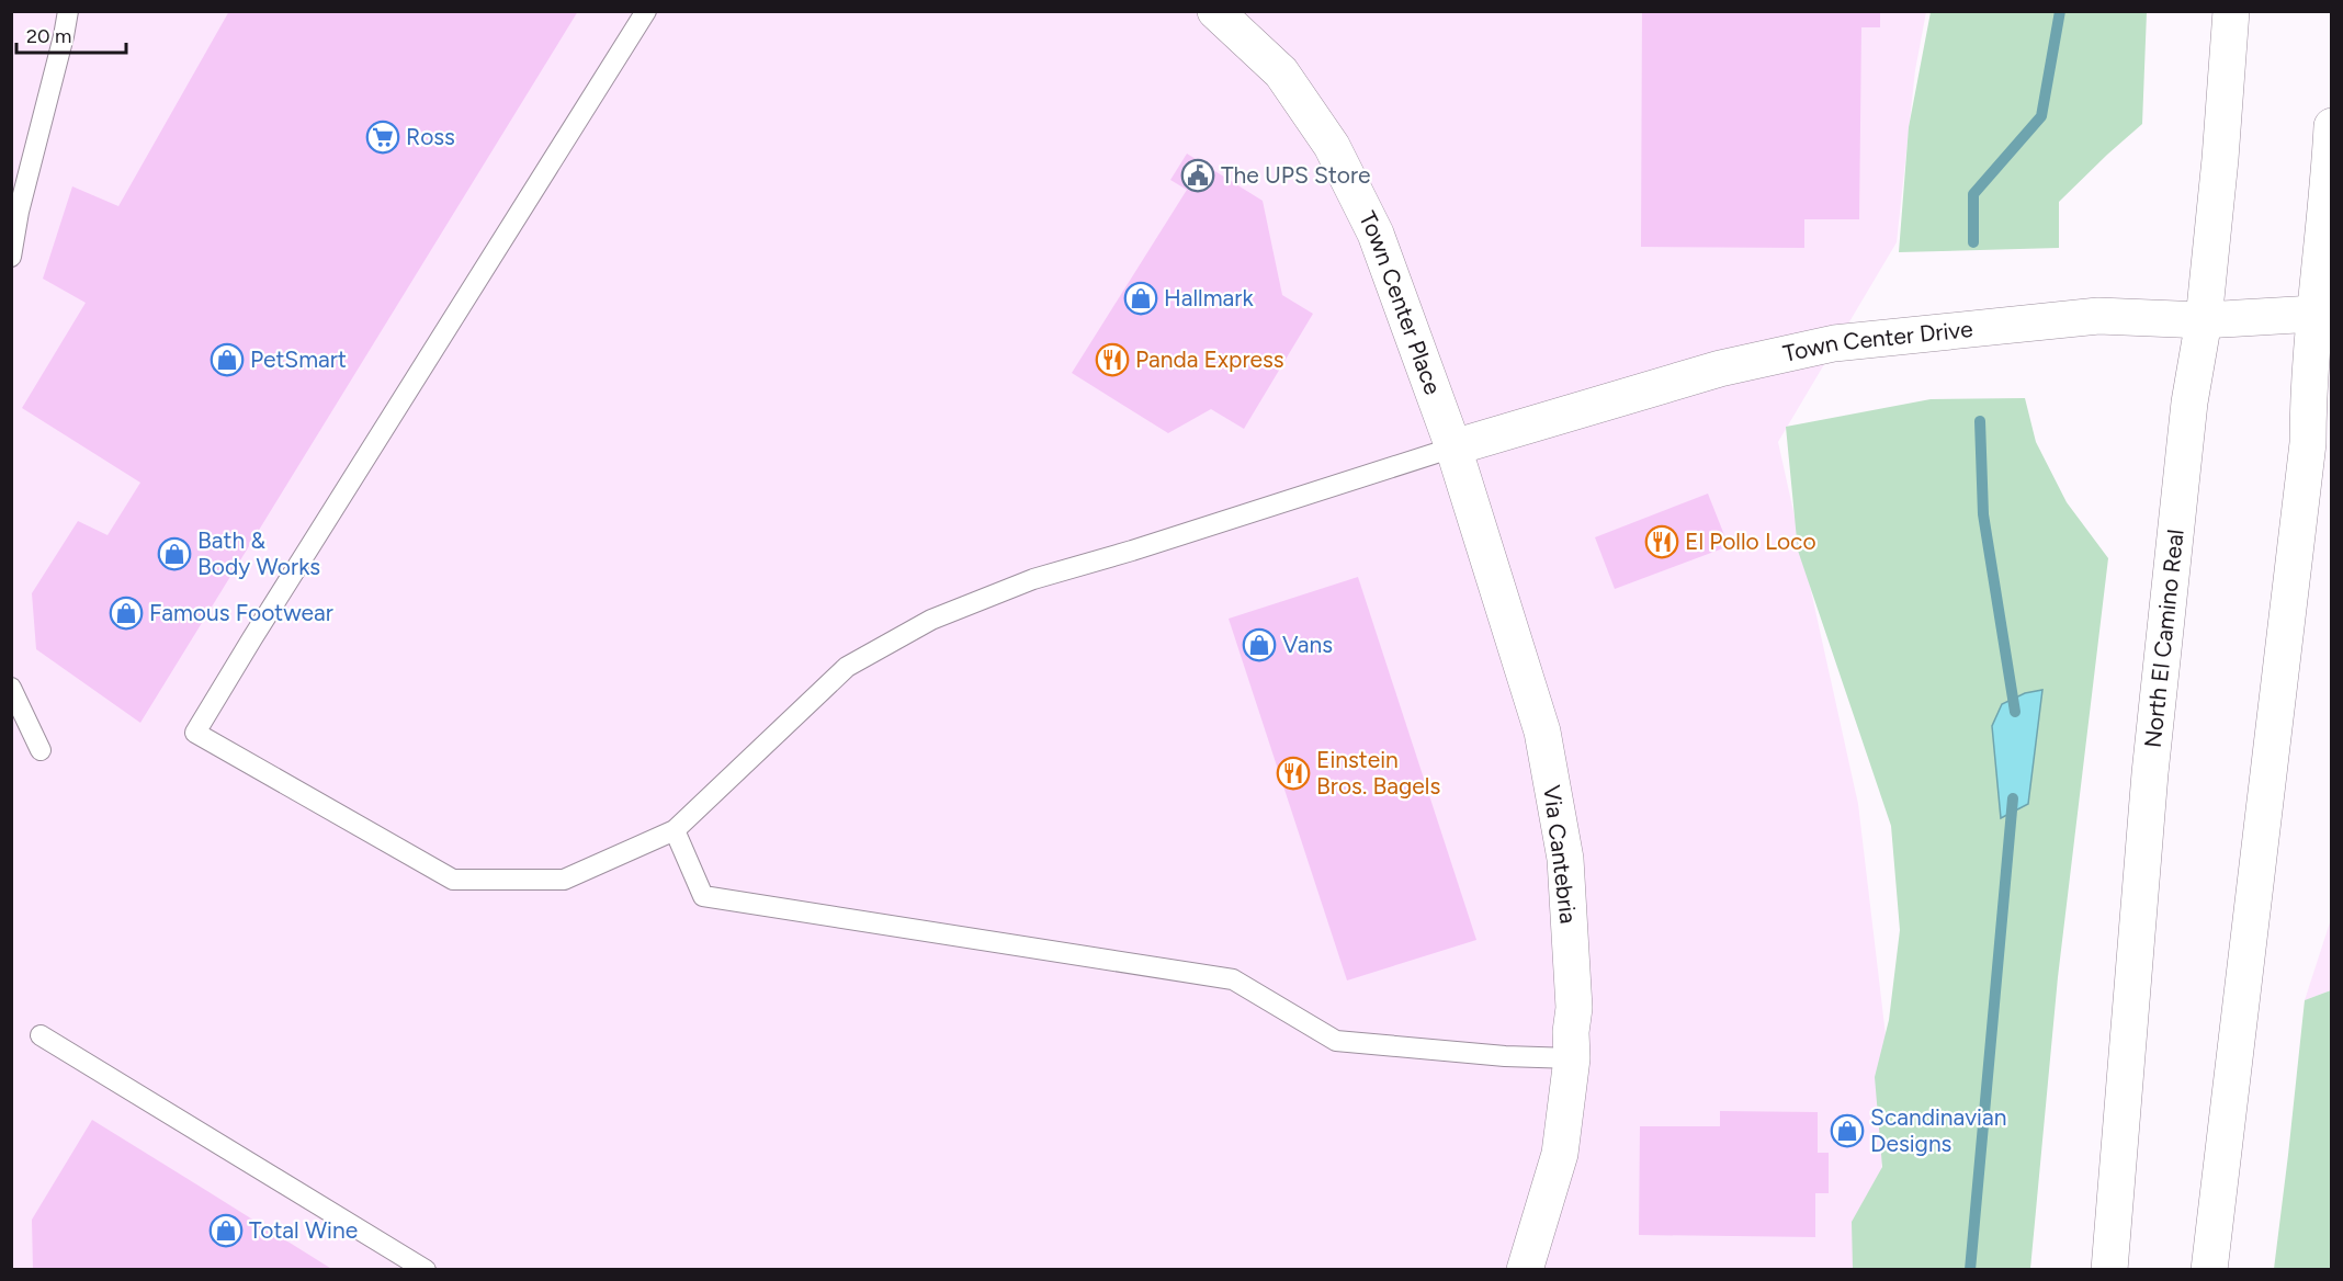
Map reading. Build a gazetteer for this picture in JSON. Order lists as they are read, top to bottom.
{
  "streets": {
    "main road": [
      "Town Center Place",
      "Town Center Drive",
      "North El Camino Real",
      "Via Cantebria"
    ]
  },
  "crossings": [
    ["Town Center Place", "Town Center Drive"],
    ["Town Center Place", "Via Cantebria"],
    ["Town Center Drive", "North El Camino Real"],
    ["Town Center Drive", "Via Cantebria"]
  ],
  "places": {
    "supermarket": ["Ross"],
    "public building": ["The UPS Store"],
    "shop": [
      "Hallmark",
      "PetSmart",
      "Bath & Body Works",
      "Famous Footwear",
      "Vans",
      "Scandinavian Designs",
      "Total Wine"
    ],
    "restaurant": ["Panda Express", "El Pollo Loco", "Einstein Bros. Bagels"]
  },
  "scale_bar": "20 m"
}
